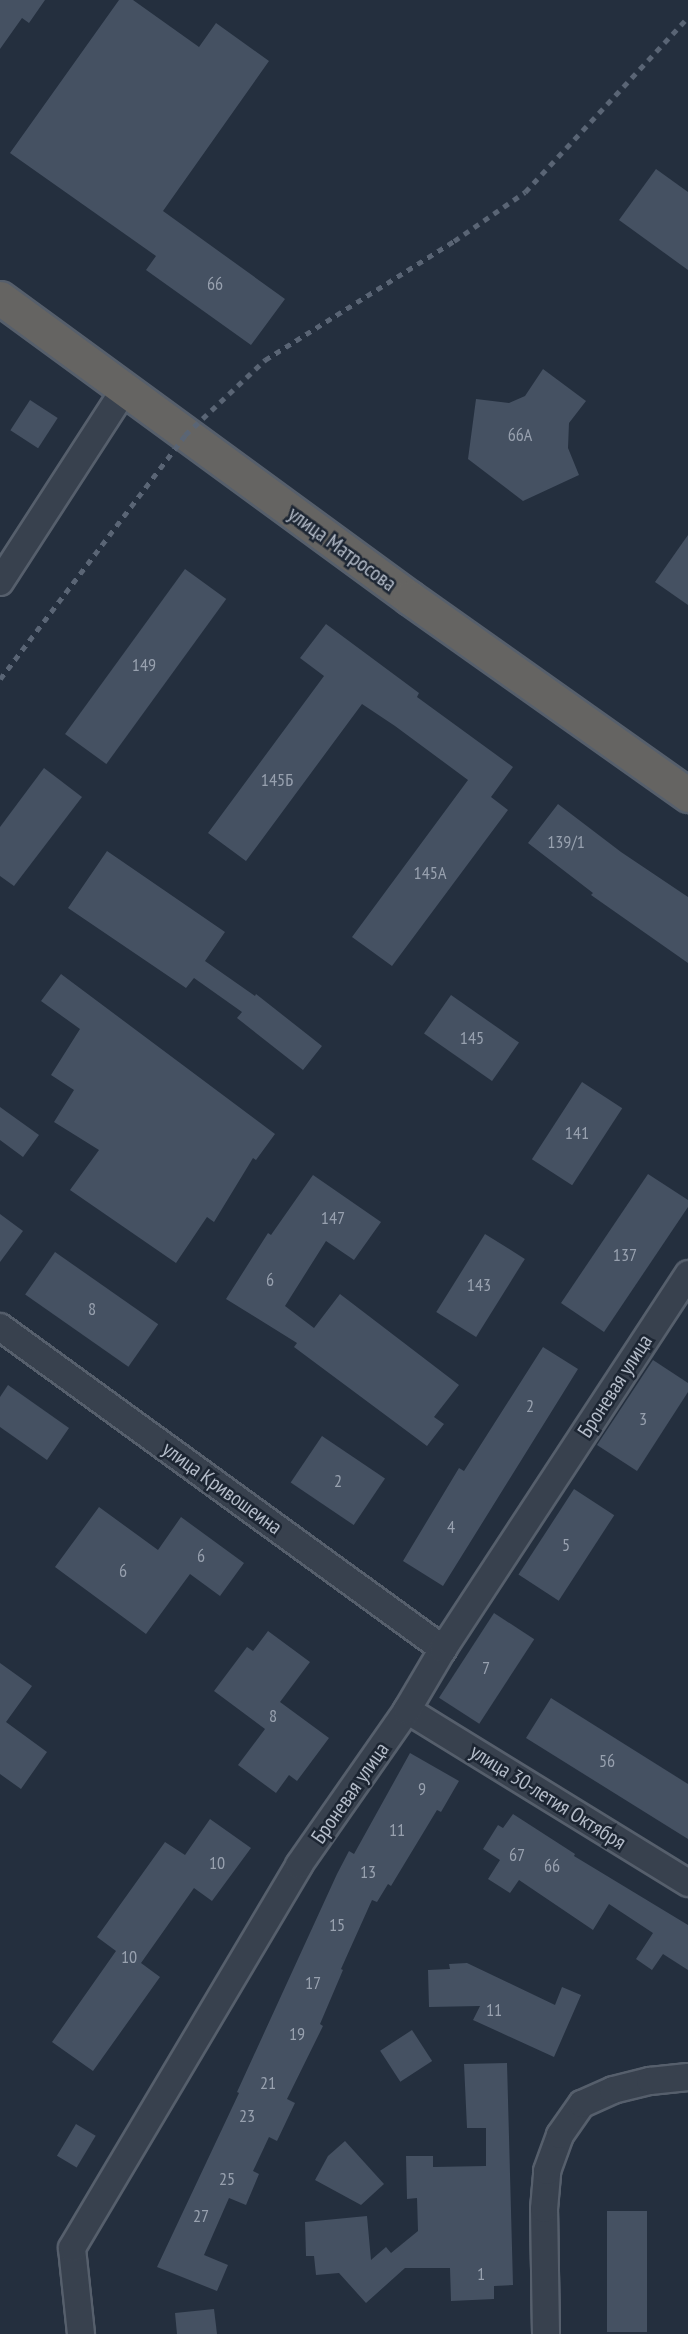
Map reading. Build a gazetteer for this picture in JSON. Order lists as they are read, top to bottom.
{
  "streets": {
    "highway": ["улица Матросова"],
    "street": ["Броневая улица", "улица Кривошеина", "улица 30-летия Октября"]
  },
  "crossings": [
    ["Броневая улица", "улица Кривошеина"],
    ["Броневая улица", "улица 30-летия Октября"]
  ],
  "house_numbers": [
    "66",
    "66А",
    "149",
    "145Б",
    "139/1",
    "145А",
    "145",
    "141",
    "147",
    "137",
    "6",
    "143",
    "8",
    "2",
    "3",
    "2",
    "4",
    "5",
    "6",
    "6",
    "7",
    "8",
    "56",
    "9",
    "11",
    "67",
    "10",
    "66",
    "13",
    "15",
    "10",
    "17",
    "11",
    "19",
    "21",
    "23",
    "25",
    "27",
    "1"
  ]
}
